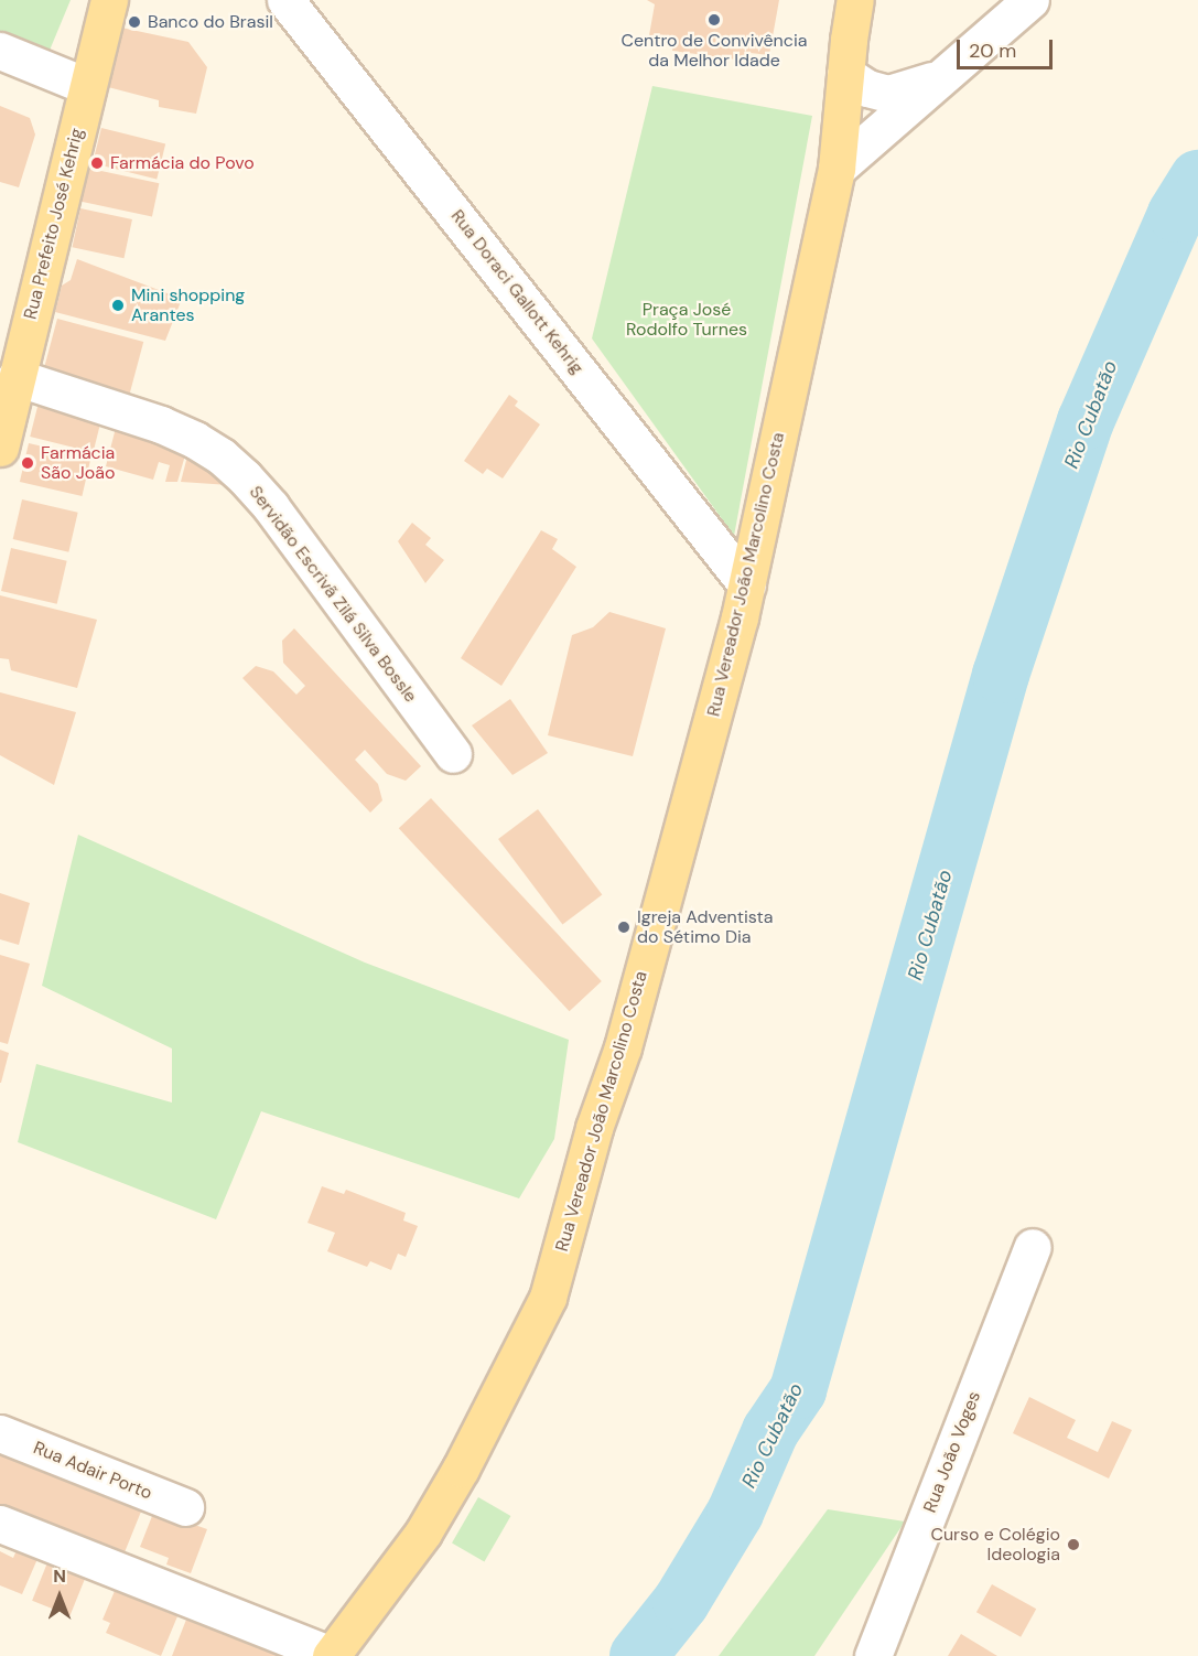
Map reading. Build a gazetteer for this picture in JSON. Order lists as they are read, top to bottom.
{
  "streets": {
    "main road": ["Rua Prefeito José Kehrig", "Rua Vereador João Marcolino Costa"],
    "street": [
      "Rua Doraci Gallott Kehrig",
      "Servidão Escrivã Zilá Silva Bossle",
      "Rua João Voges",
      "Rua Adair Porto"
    ]
  },
  "crossings": [
    ["Rua Prefeito José Kehrig", "Servidão Escrivã Zilá Silva Bossle"],
    ["Rua Doraci Gallott Kehrig", "Rua Vereador João Marcolino Costa"]
  ],
  "water": ["Rio Cubatão"],
  "parks": ["Praça José Rodolfo Turnes"],
  "places": [
    "Centro de Convivência da Melhor Idade",
    "Banco do Brasil",
    "Farmácia do Povo",
    "Mini shopping Arantes",
    "Farmácia São João",
    "Igreja Adventista do Sétimo Dia",
    "Curso e Colégio Ideologia"
  ],
  "scale_bar": "20 m",
  "north": "top"
}
